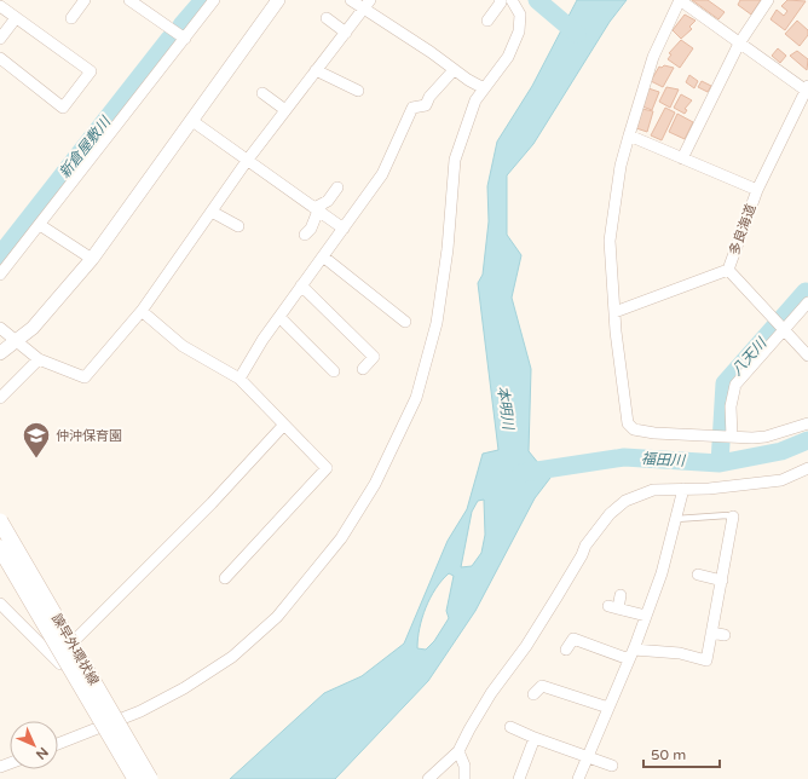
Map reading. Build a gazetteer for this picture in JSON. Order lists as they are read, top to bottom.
{
  "streets": {
    "main road": ["諫早外環状線"],
    "street": ["多良海道"]
  },
  "water": [
    "新倉屋敷川",
    "八天川",
    "本明川",
    "福田川"
  ],
  "places": {
    "school or university": ["仲沖保育園"]
  },
  "scale_bar": "50 m",
  "north": "bottom right"
}
